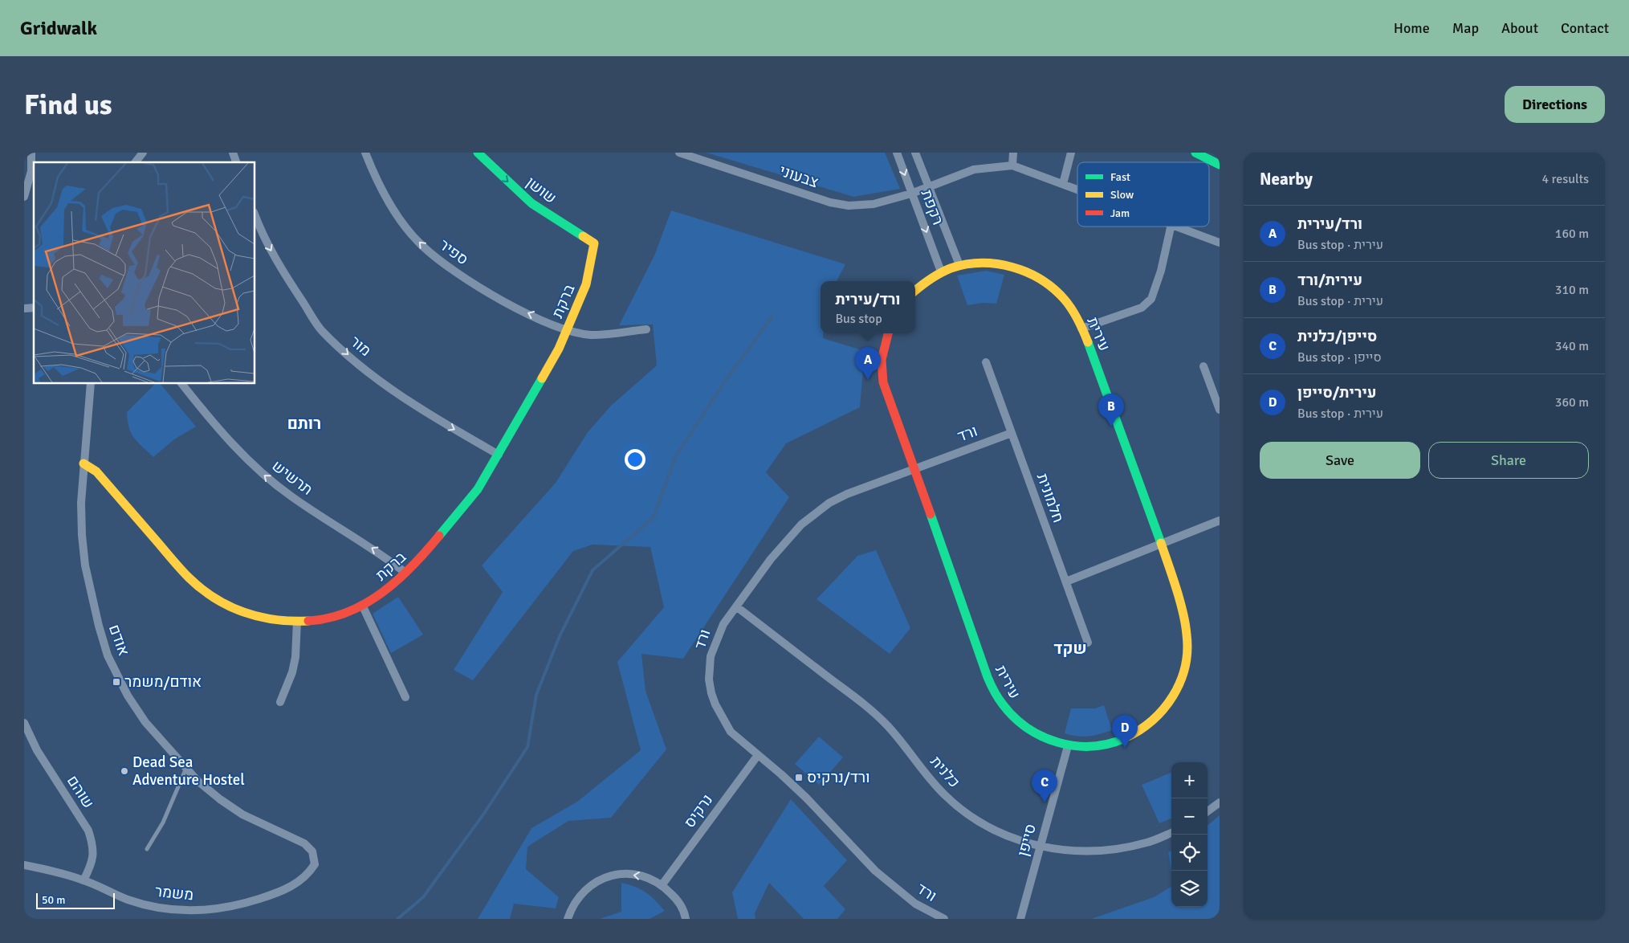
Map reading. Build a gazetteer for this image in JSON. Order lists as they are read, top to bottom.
{
  "streets": {
    "street": [
      "צבעוני",
      "שושן",
      "רקפת",
      "ספיר",
      "ברקת",
      "עירית",
      "מור",
      "ורד",
      "תרשיש",
      "חלמונית",
      "אודם",
      "כלנית",
      "שוהם",
      "נרקיס",
      "סייפן",
      "משמר"
    ]
  },
  "crossings": [
    ["צבעוני", "רקפת"],
    ["שושן", "ברקת"],
    ["רקפת", "עירית"],
    ["ספיר", "ברקת"],
    ["ברקת", "מור"],
    ["ברקת", "תרשיש"],
    ["ברקת", "אודם"],
    ["עירית", "ורד"],
    ["עירית", "סייפן"],
    ["ורד", "חלמונית"],
    ["ורד", "כלנית"],
    ["ורד", "נרקיס"],
    ["אודם", "משמר"],
    ["כלנית", "סייפן"],
    ["שוהם", "משמר"]
  ],
  "one_way": [
    "שושן",
    "ספיר",
    "מור",
    "תרשיש"
  ],
  "districts": ["רותם", "שקד"],
  "places": {
    "transit": ["אודם/משמר", "ורד/נרקיס"],
    "other": ["Dead Sea Adventure Hostel"]
  },
  "legend": ["Fast", "Slow", "Jam"],
  "scale_bar": "50 m",
  "page": {
    "header": "Gridwalk",
    "nav": [
      "Home",
      "Map",
      "About",
      "Contact"
    ],
    "buttons": [
      "Directions",
      ["Save", "Share"]
    ],
    "title": "Find us",
    "heading": ["Nearby", "4 results"],
    "list": [
      {
        "mark": "A",
        "name": "ורד/עירית",
        "note": "Bus stop · עירית",
        "value": "160 m"
      },
      {
        "mark": "B",
        "name": "עירית/ורד",
        "note": "Bus stop · עירית",
        "value": "310 m"
      },
      {
        "mark": "C",
        "name": "סייפן/כלנית",
        "note": "Bus stop · סייפן",
        "value": "340 m"
      },
      {
        "mark": "D",
        "name": "עירית/סייפן",
        "note": "Bus stop · עירית",
        "value": "360 m"
      }
    ],
    "popup": ["ורד/עירית", "Bus stop"],
    "pins": [
      "A",
      "B",
      "D",
      "C"
    ],
    "map_buttons": ["+", "−"],
    "scale": "50 m"
  }
}
